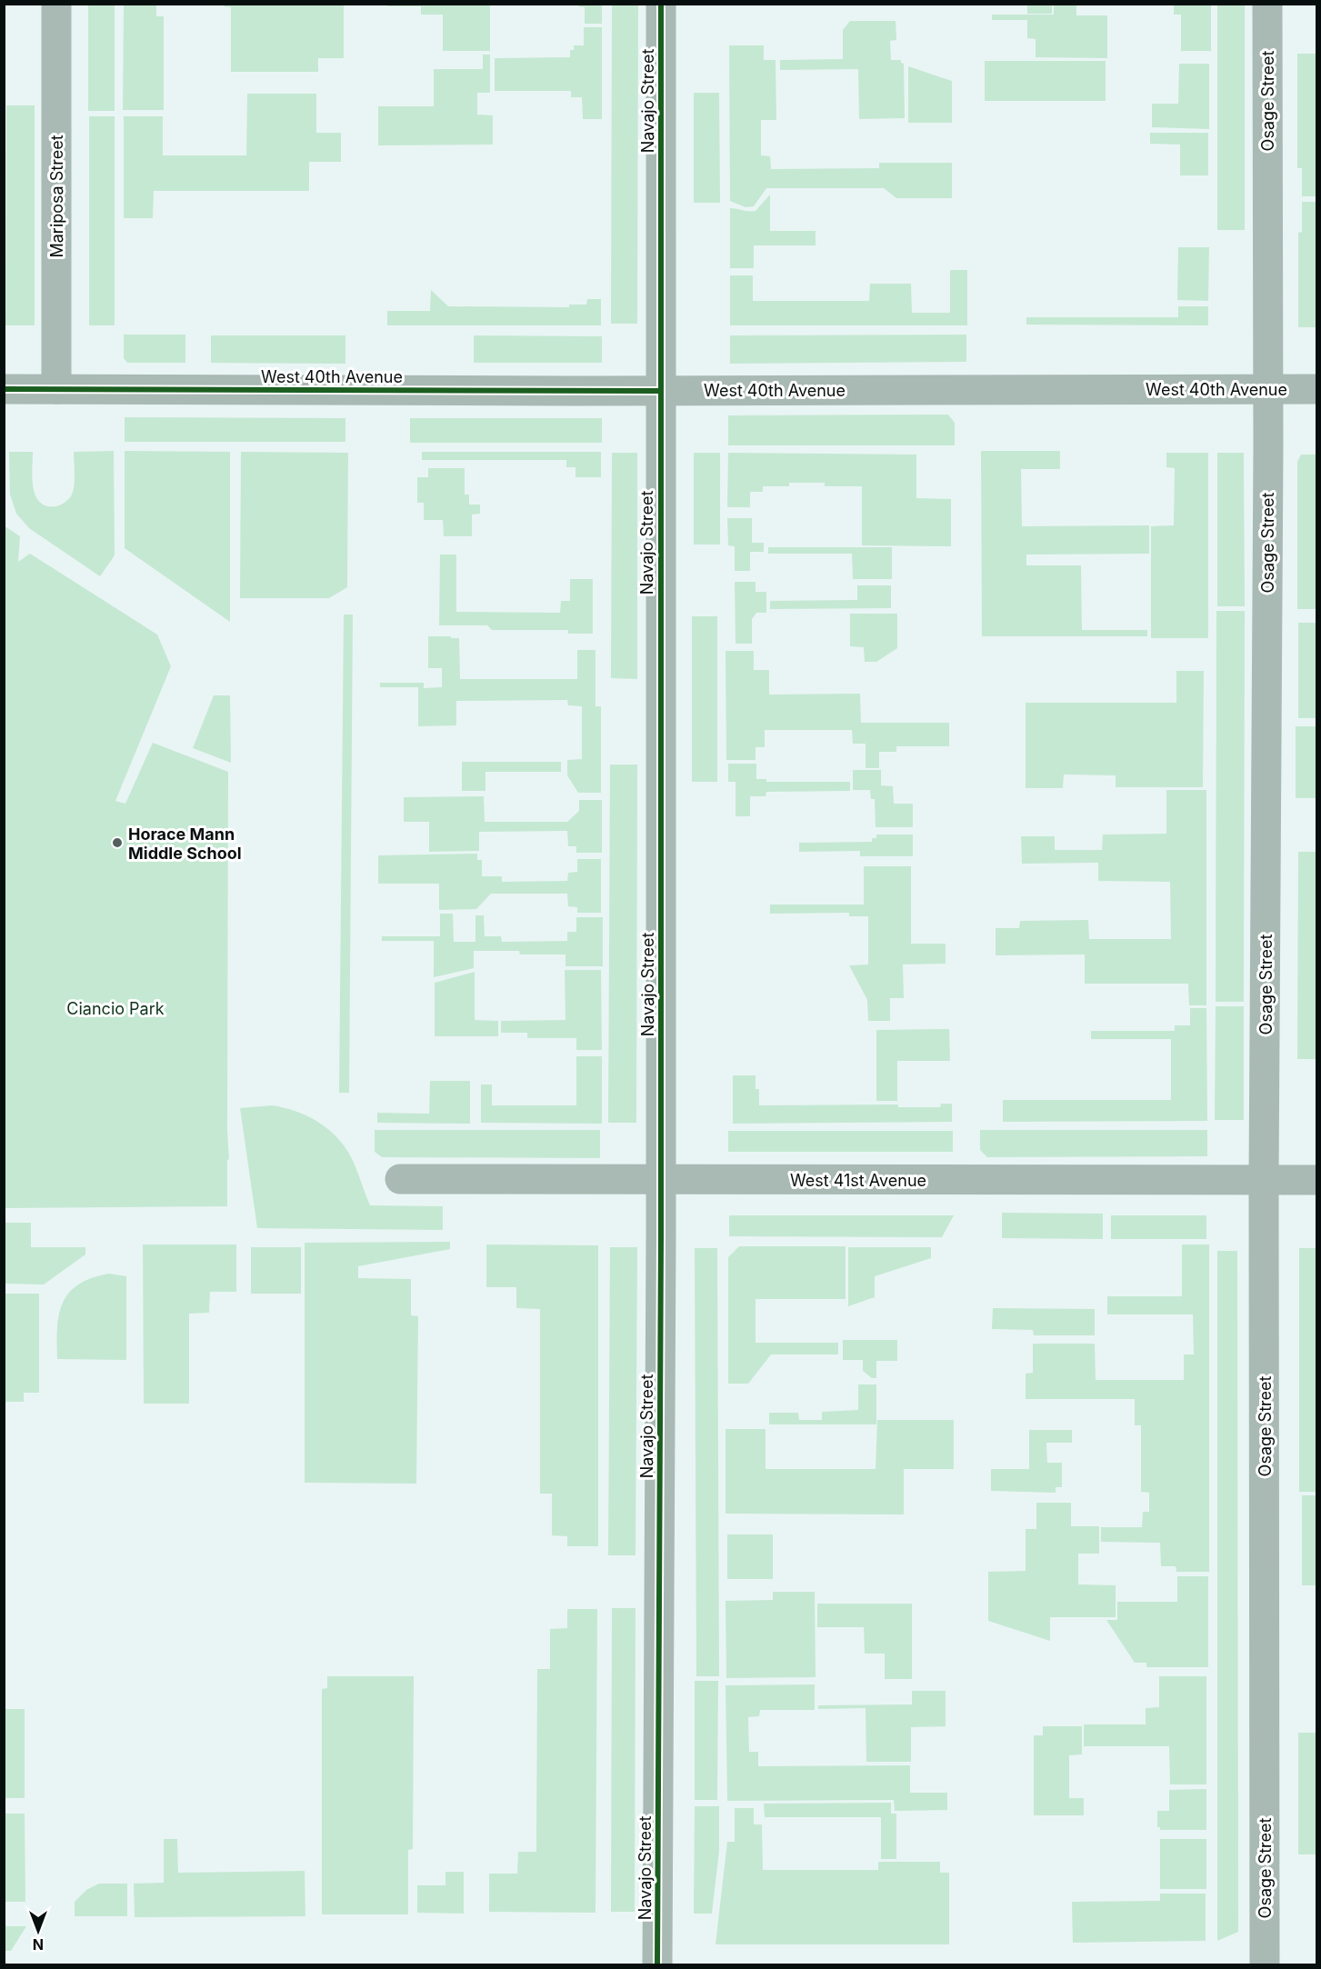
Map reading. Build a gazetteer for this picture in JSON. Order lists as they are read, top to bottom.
{
  "streets": {
    "street": [
      "Navajo Street",
      "Osage Street",
      "Mariposa Street",
      "West 40th Avenue",
      "West 41st Avenue"
    ]
  },
  "crossings": [
    ["Navajo Street", "West 40th Avenue"],
    ["Navajo Street", "West 41st Avenue"],
    ["Osage Street", "West 40th Avenue"],
    ["Osage Street", "West 41st Avenue"],
    ["Mariposa Street", "West 40th Avenue"]
  ],
  "parks": ["Ciancio Park"],
  "places": ["Horace Mann Middle School"],
  "north": "bottom"
}
